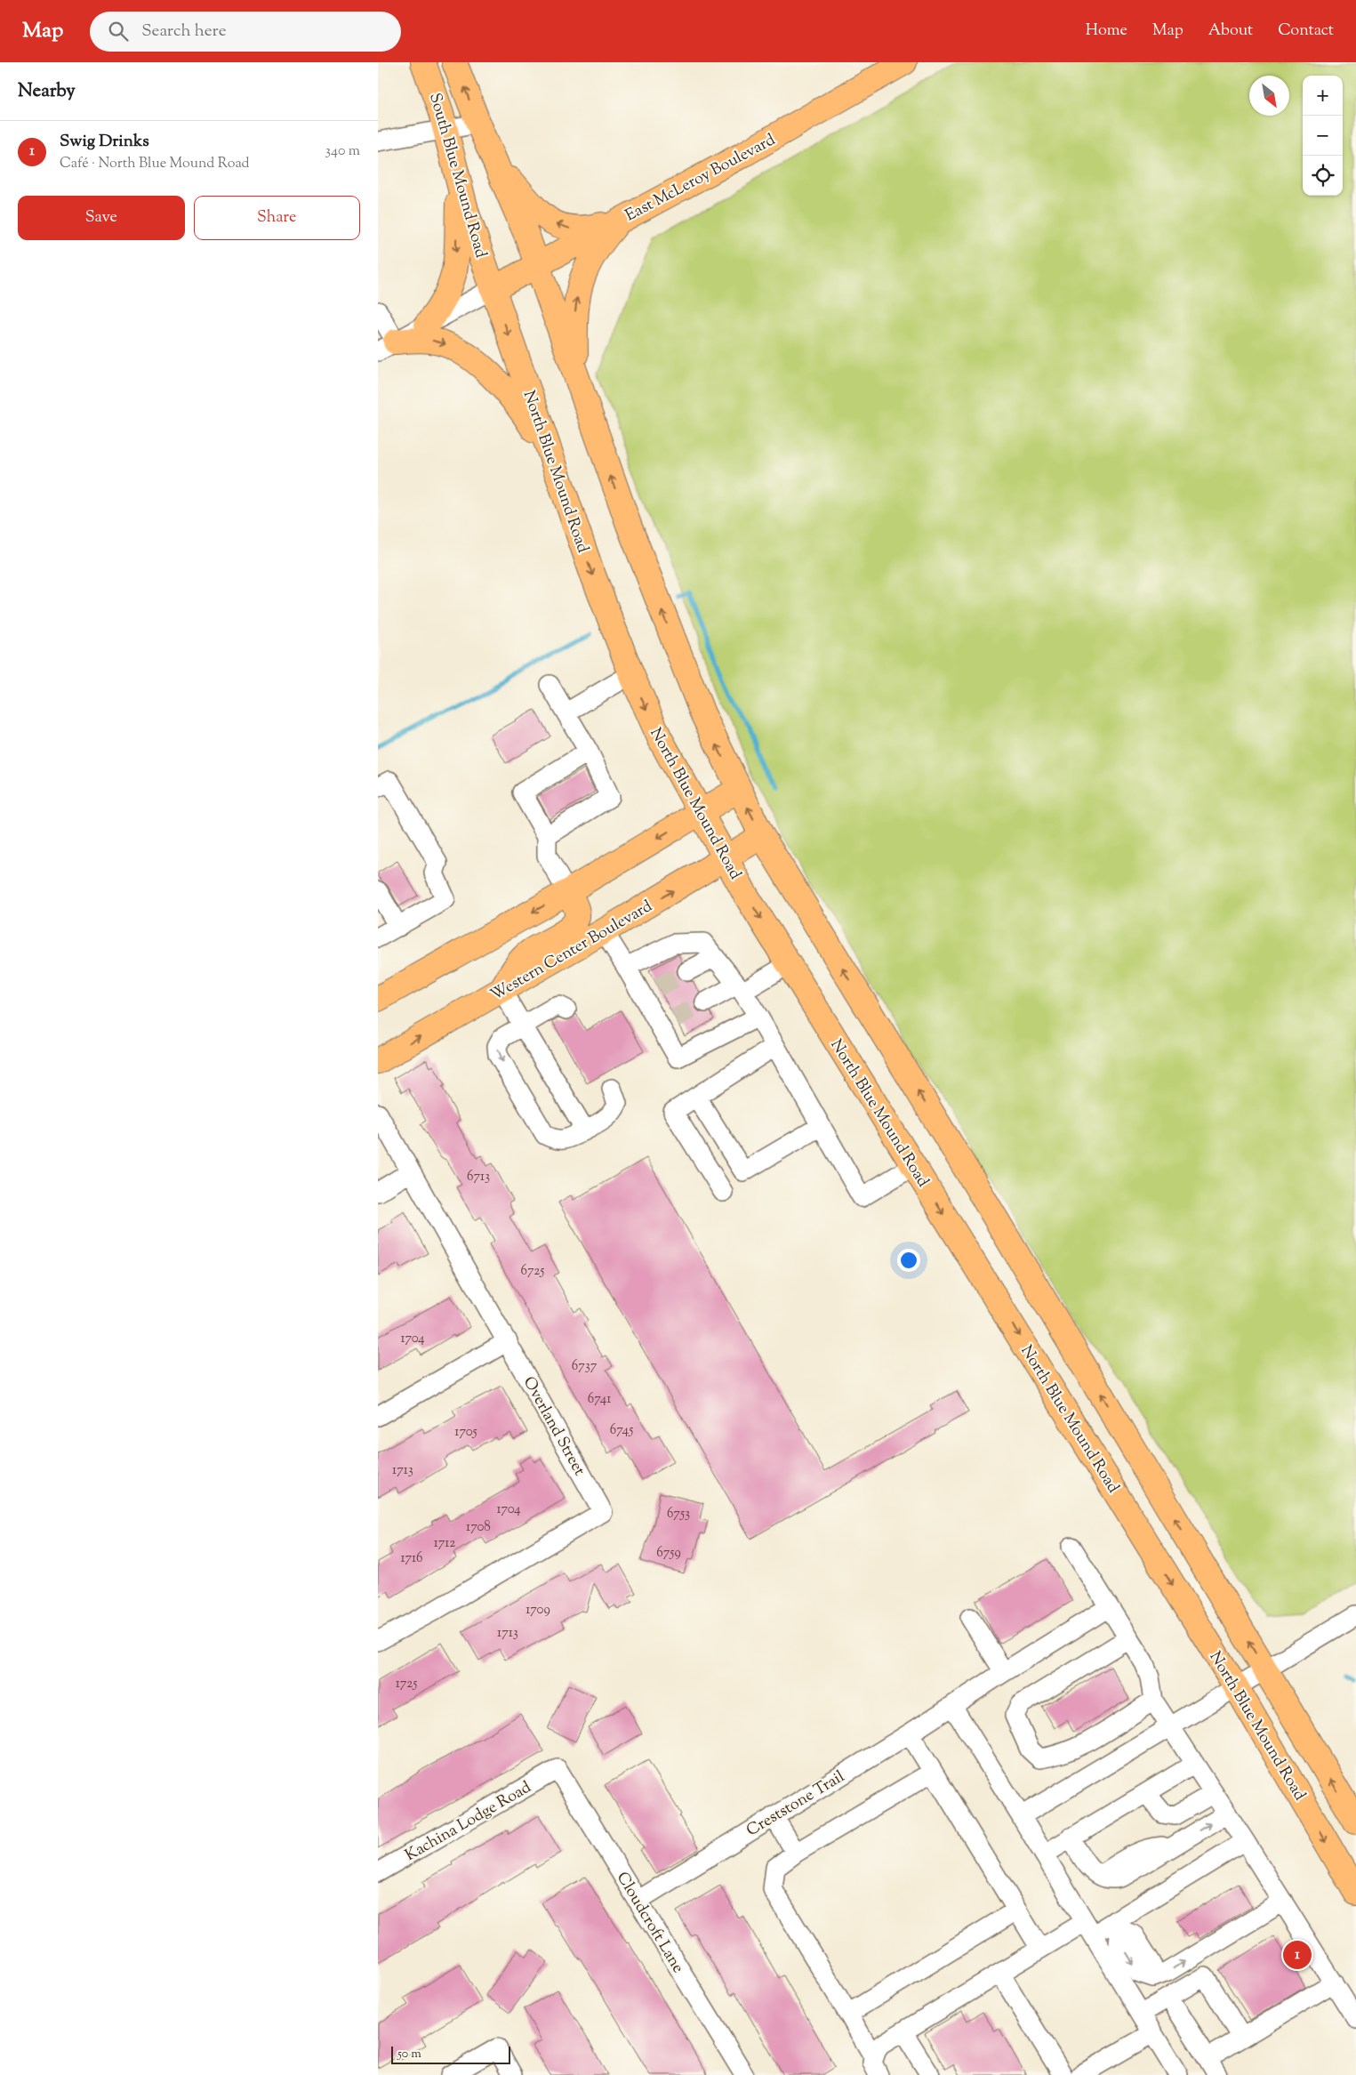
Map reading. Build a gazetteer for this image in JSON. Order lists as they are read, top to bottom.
{
  "streets": {
    "main road": [
      "South Blue Mound Road",
      "East McLeroy Boulevard",
      "North Blue Mound Road",
      "Western Center Boulevard"
    ],
    "street": [
      "Overland Street",
      "Creststone Trail",
      "Kachina Lodge Road",
      "Cloudcroft Lane"
    ]
  },
  "crossings": [
    ["South Blue Mound Road", "East McLeroy Boulevard"],
    ["South Blue Mound Road", "North Blue Mound Road"],
    ["East McLeroy Boulevard", "North Blue Mound Road"],
    ["North Blue Mound Road", "Western Center Boulevard"],
    ["Creststone Trail", "Cloudcroft Lane"],
    ["Kachina Lodge Road", "Cloudcroft Lane"]
  ],
  "house_numbers": [
    "6713",
    "6725",
    "1704",
    "6737",
    "6741",
    "6745",
    "1705",
    "1713",
    "1704",
    "6753",
    "1708",
    "1712",
    "6759",
    "1716",
    "1709",
    "1713",
    "1725"
  ],
  "scale_bar": "50 m",
  "north": "bottom right",
  "page": {
    "header": "Map",
    "search": "Search here",
    "nav": [
      "Home",
      "Map",
      "About",
      "Contact"
    ],
    "heading": "Nearby",
    "map_buttons": ["+", "−"],
    "list": [
      {
        "mark": "1",
        "name": "Swig Drinks",
        "note": "Café · North Blue Mound Road",
        "value": "340 m"
      }
    ],
    "buttons": ["Save", "Share"],
    "pins": "1",
    "scale": "50 m"
  }
}
